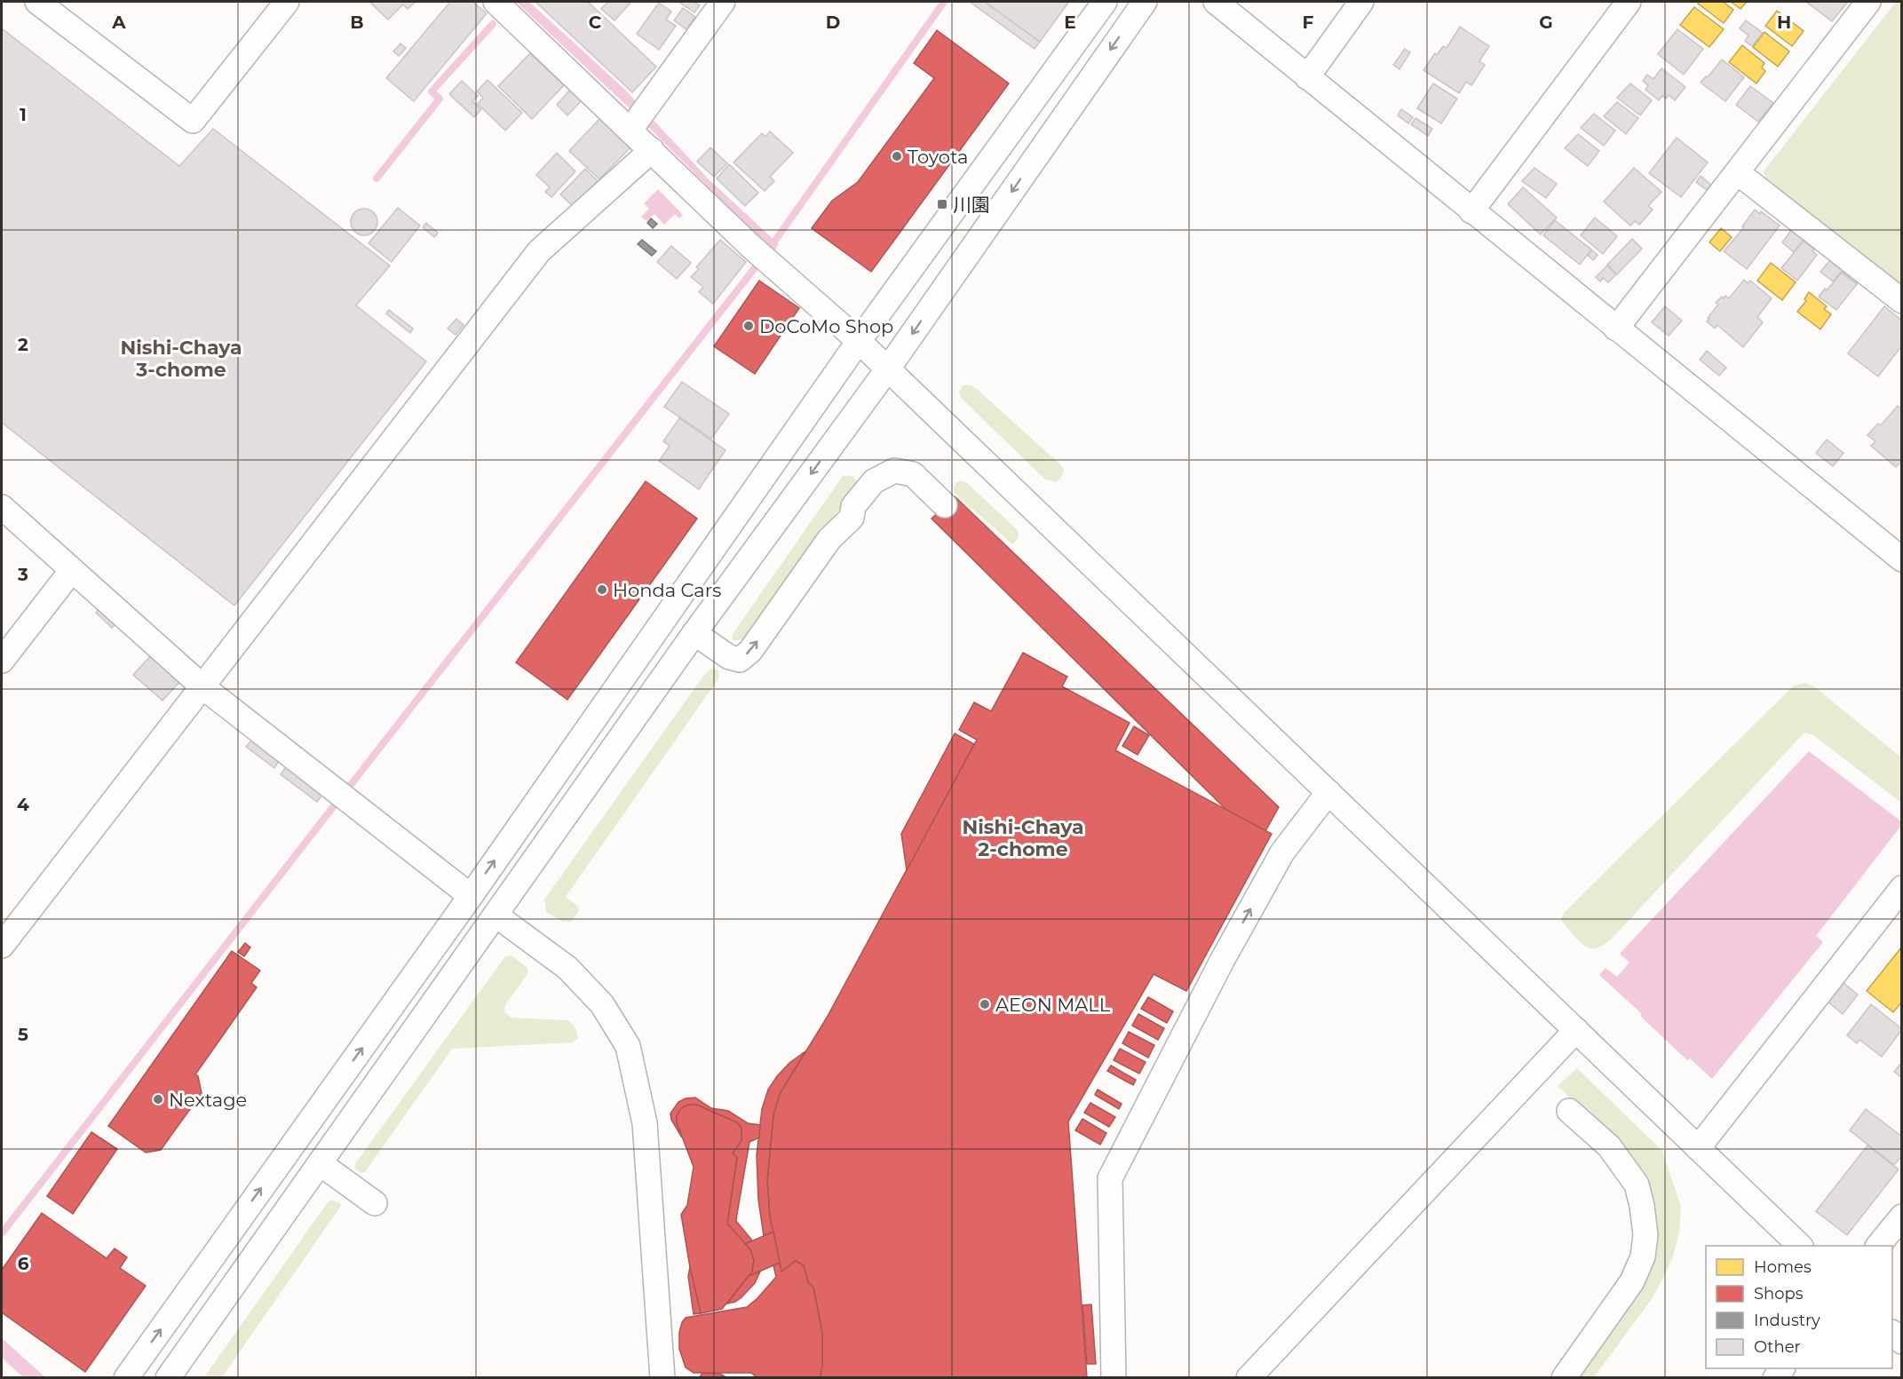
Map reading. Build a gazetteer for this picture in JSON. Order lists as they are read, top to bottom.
{
  "districts": ["Nishi-Chaya 3-chome", "Nishi-Chaya 2-chome"],
  "places": {
    "other": [
      "Toyota",
      "DoCoMo Shop",
      "Honda Cars",
      "AEON MALL",
      "Nextage"
    ],
    "transit": ["川園"]
  },
  "legend": [
    "Homes",
    "Shops",
    "Industry",
    "Other"
  ],
  "grid": {
    "columns": [
      "A",
      "B",
      "C",
      "D",
      "E",
      "F",
      "G",
      "H"
    ],
    "rows": [
      "1",
      "2",
      "3",
      "4",
      "5",
      "6"
    ]
  }
}
